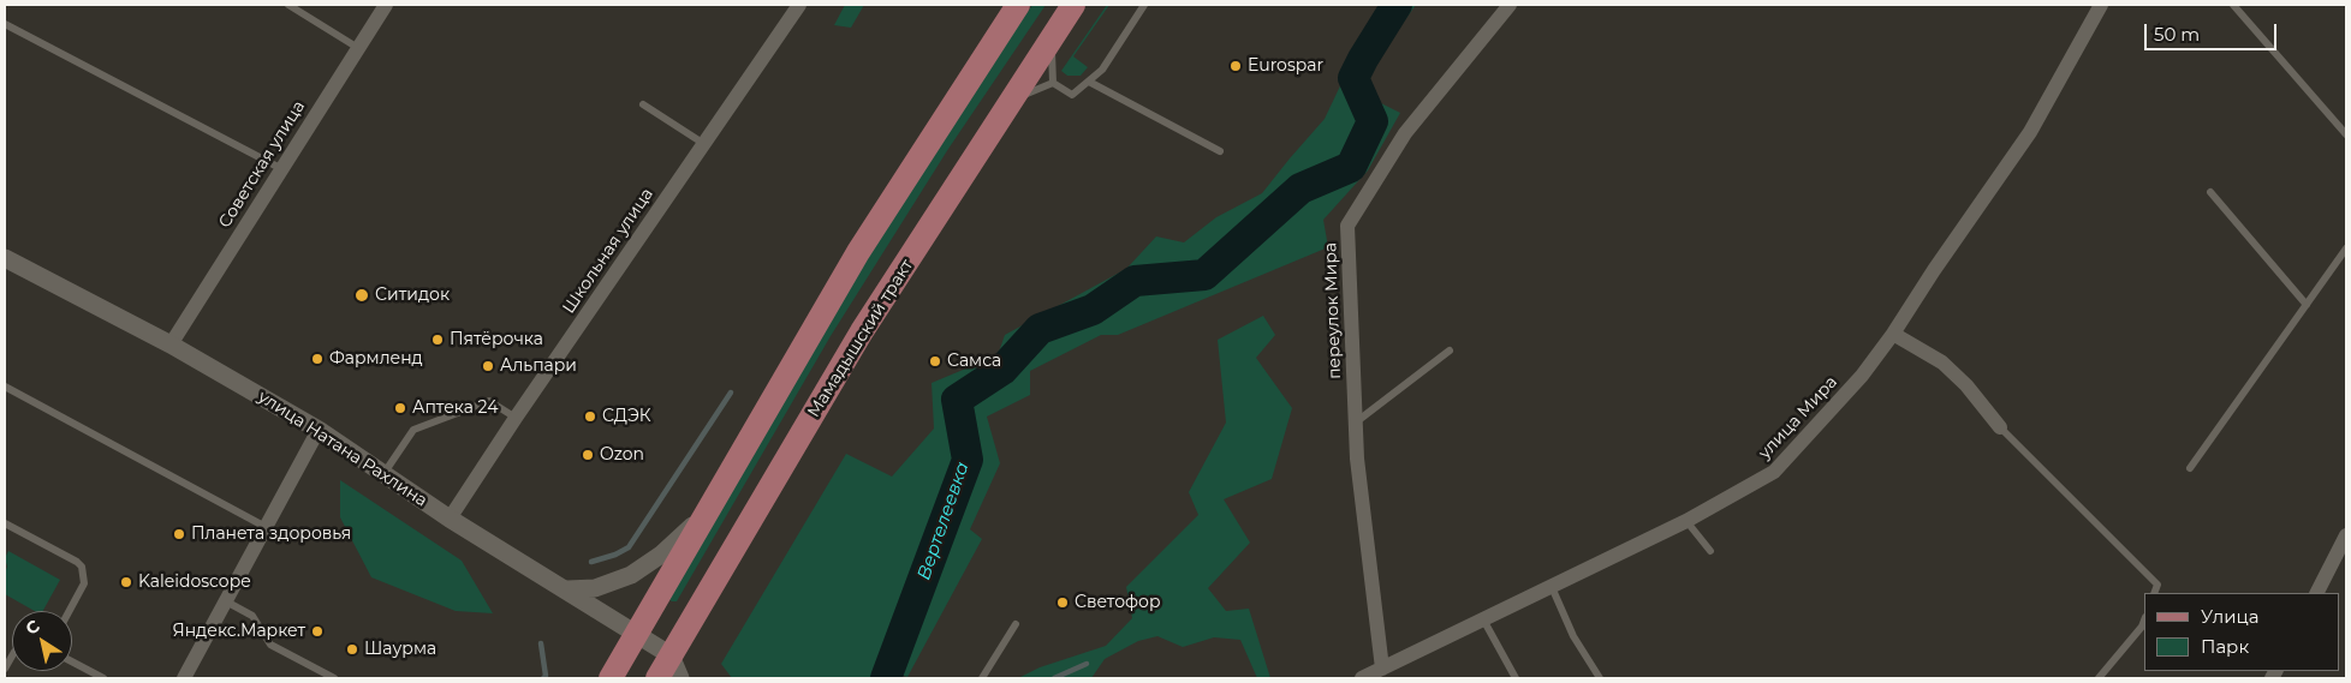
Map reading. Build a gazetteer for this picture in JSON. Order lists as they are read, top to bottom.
{
  "streets": {
    "main road": ["Мамадышский тракт"],
    "street": [
      "Советская улица",
      "Школьная улица",
      "переулок Мира",
      "улица Мира",
      "улица Натана Рахлина"
    ]
  },
  "crossings": [
    ["Советская улица", "улица Натана Рахлина"],
    ["Школьная улица", "улица Натана Рахлина"],
    ["переулок Мира", "улица Мира"],
    ["Мамадышский тракт", "улица Натана Рахлина"]
  ],
  "water": ["Вертелеевка"],
  "places": [
    "Eurospar",
    "Ситидок",
    "Пятёрочка",
    "Фармленд",
    "Самса",
    "Альпари",
    "Аптека 24",
    "СДЭК",
    "Ozon",
    "Планета здоровья",
    "Kaleidoscope",
    "Светофор",
    "Яндекс.Маркет",
    "Шаурма"
  ],
  "legend": ["Улица", "Парк"],
  "scale_bar": "50 m",
  "north": "top left"
}
